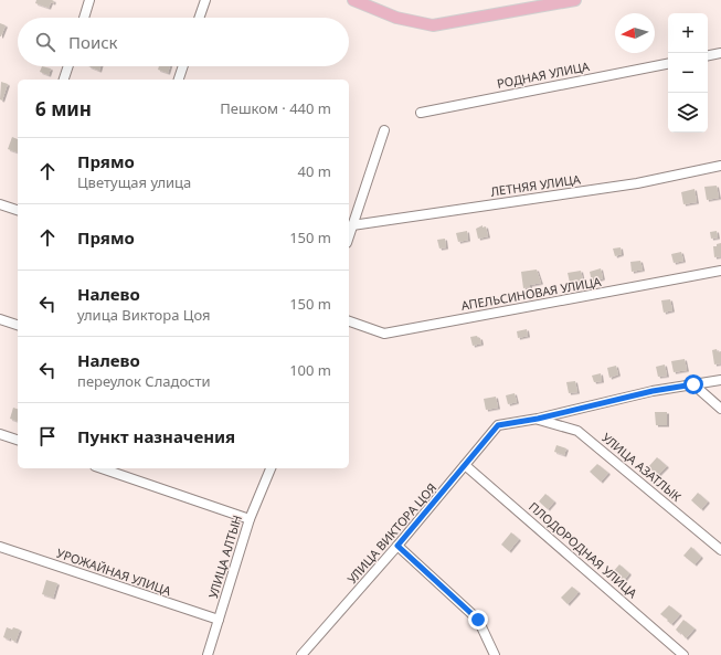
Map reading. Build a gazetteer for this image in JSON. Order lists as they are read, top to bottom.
{
  "streets": {
    "street": [
      "РОДНАЯ УЛИЦА",
      "ЛЕТНЯЯ УЛИЦА",
      "АПЕЛЬСИНОВАЯ УЛИЦА",
      "УЛИЦА АЗАТЛЫК",
      "УЛИЦА ВИКТОРА ЦОЯ",
      "ПЛОДОРОДНАЯ УЛИЦА",
      "УЛИЦА АЛТЫН",
      "УРОЖАЙНАЯ УЛИЦА"
    ]
  },
  "crossings": [
    ["УЛИЦА АЗАТЛЫК", "УЛИЦА ВИКТОРА ЦОЯ"],
    ["УЛИЦА ВИКТОРА ЦОЯ", "ПЛОДОРОДНАЯ УЛИЦА"],
    ["УЛИЦА АЛТЫН", "УРОЖАЙНАЯ УЛИЦА"]
  ],
  "north": "left",
  "page": {
    "map_buttons": ["+", "−"],
    "search": "Поиск",
    "heading": ["6 мин", "Пешком · 440 m"],
    "list": [
      ["Прямо", "Цветущая улица", "40 m"],
      ["Прямо", "150 m"],
      ["Налево", "улица Виктора Цоя", "150 m"],
      ["Налево", "переулок Сладости", "100 m"],
      "Пункт назначения"
    ]
  }
}
